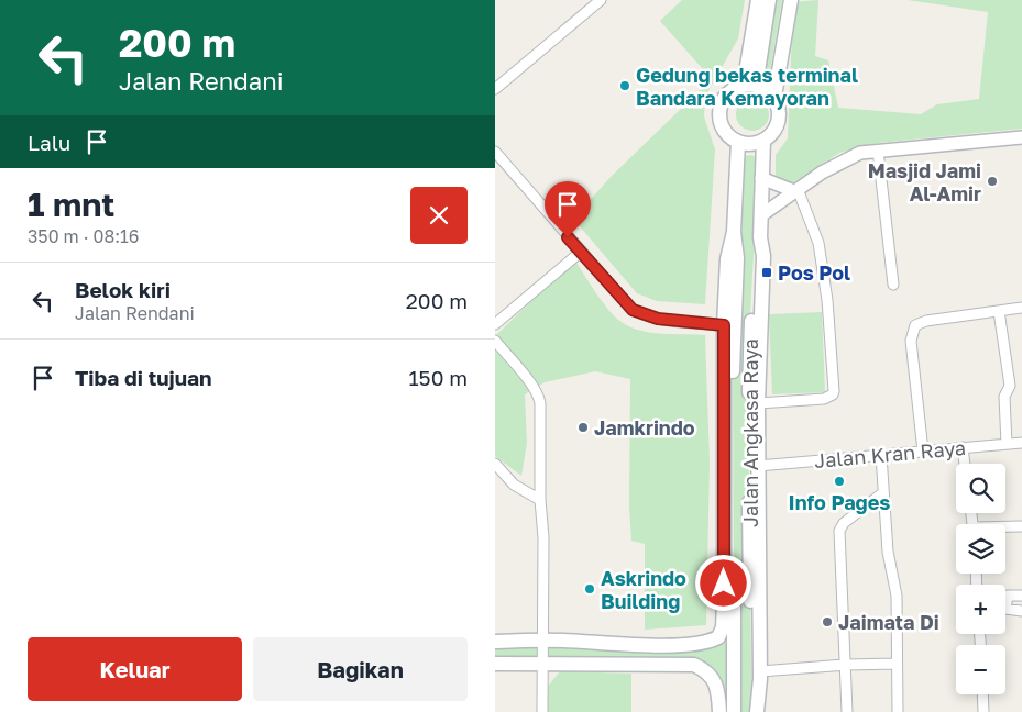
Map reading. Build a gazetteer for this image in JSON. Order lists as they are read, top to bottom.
{
  "streets": {
    "main road": ["Jalan Angkasa Raya"],
    "street": ["Jalan Kran Raya"]
  },
  "crossings": [
    ["Jalan Angkasa Raya", "Jalan Kran Raya"]
  ],
  "places": {
    "other": [
      "Gedung bekas terminal Bandara Kemayoran",
      "Masjid Jami Al-Amir",
      "Jamkrindo",
      "Info Pages",
      "Askrindo Building",
      "Jaimata Di"
    ],
    "transit": ["Pos Pol"]
  },
  "page": {
    "turn": ["200 m", "Jalan Rendani"],
    "then": "Lalu",
    "heading": ["1 mnt", "350 m · 08:16"],
    "list": [
      {
        "name": "Belok kiri",
        "note": "Jalan Rendani",
        "value": "200 m"
      },
      {
        "name": "Tiba di tujuan",
        "value": "150 m"
      }
    ],
    "map_buttons": ["+", "−"],
    "buttons": ["Keluar", "Bagikan"]
  }
}
